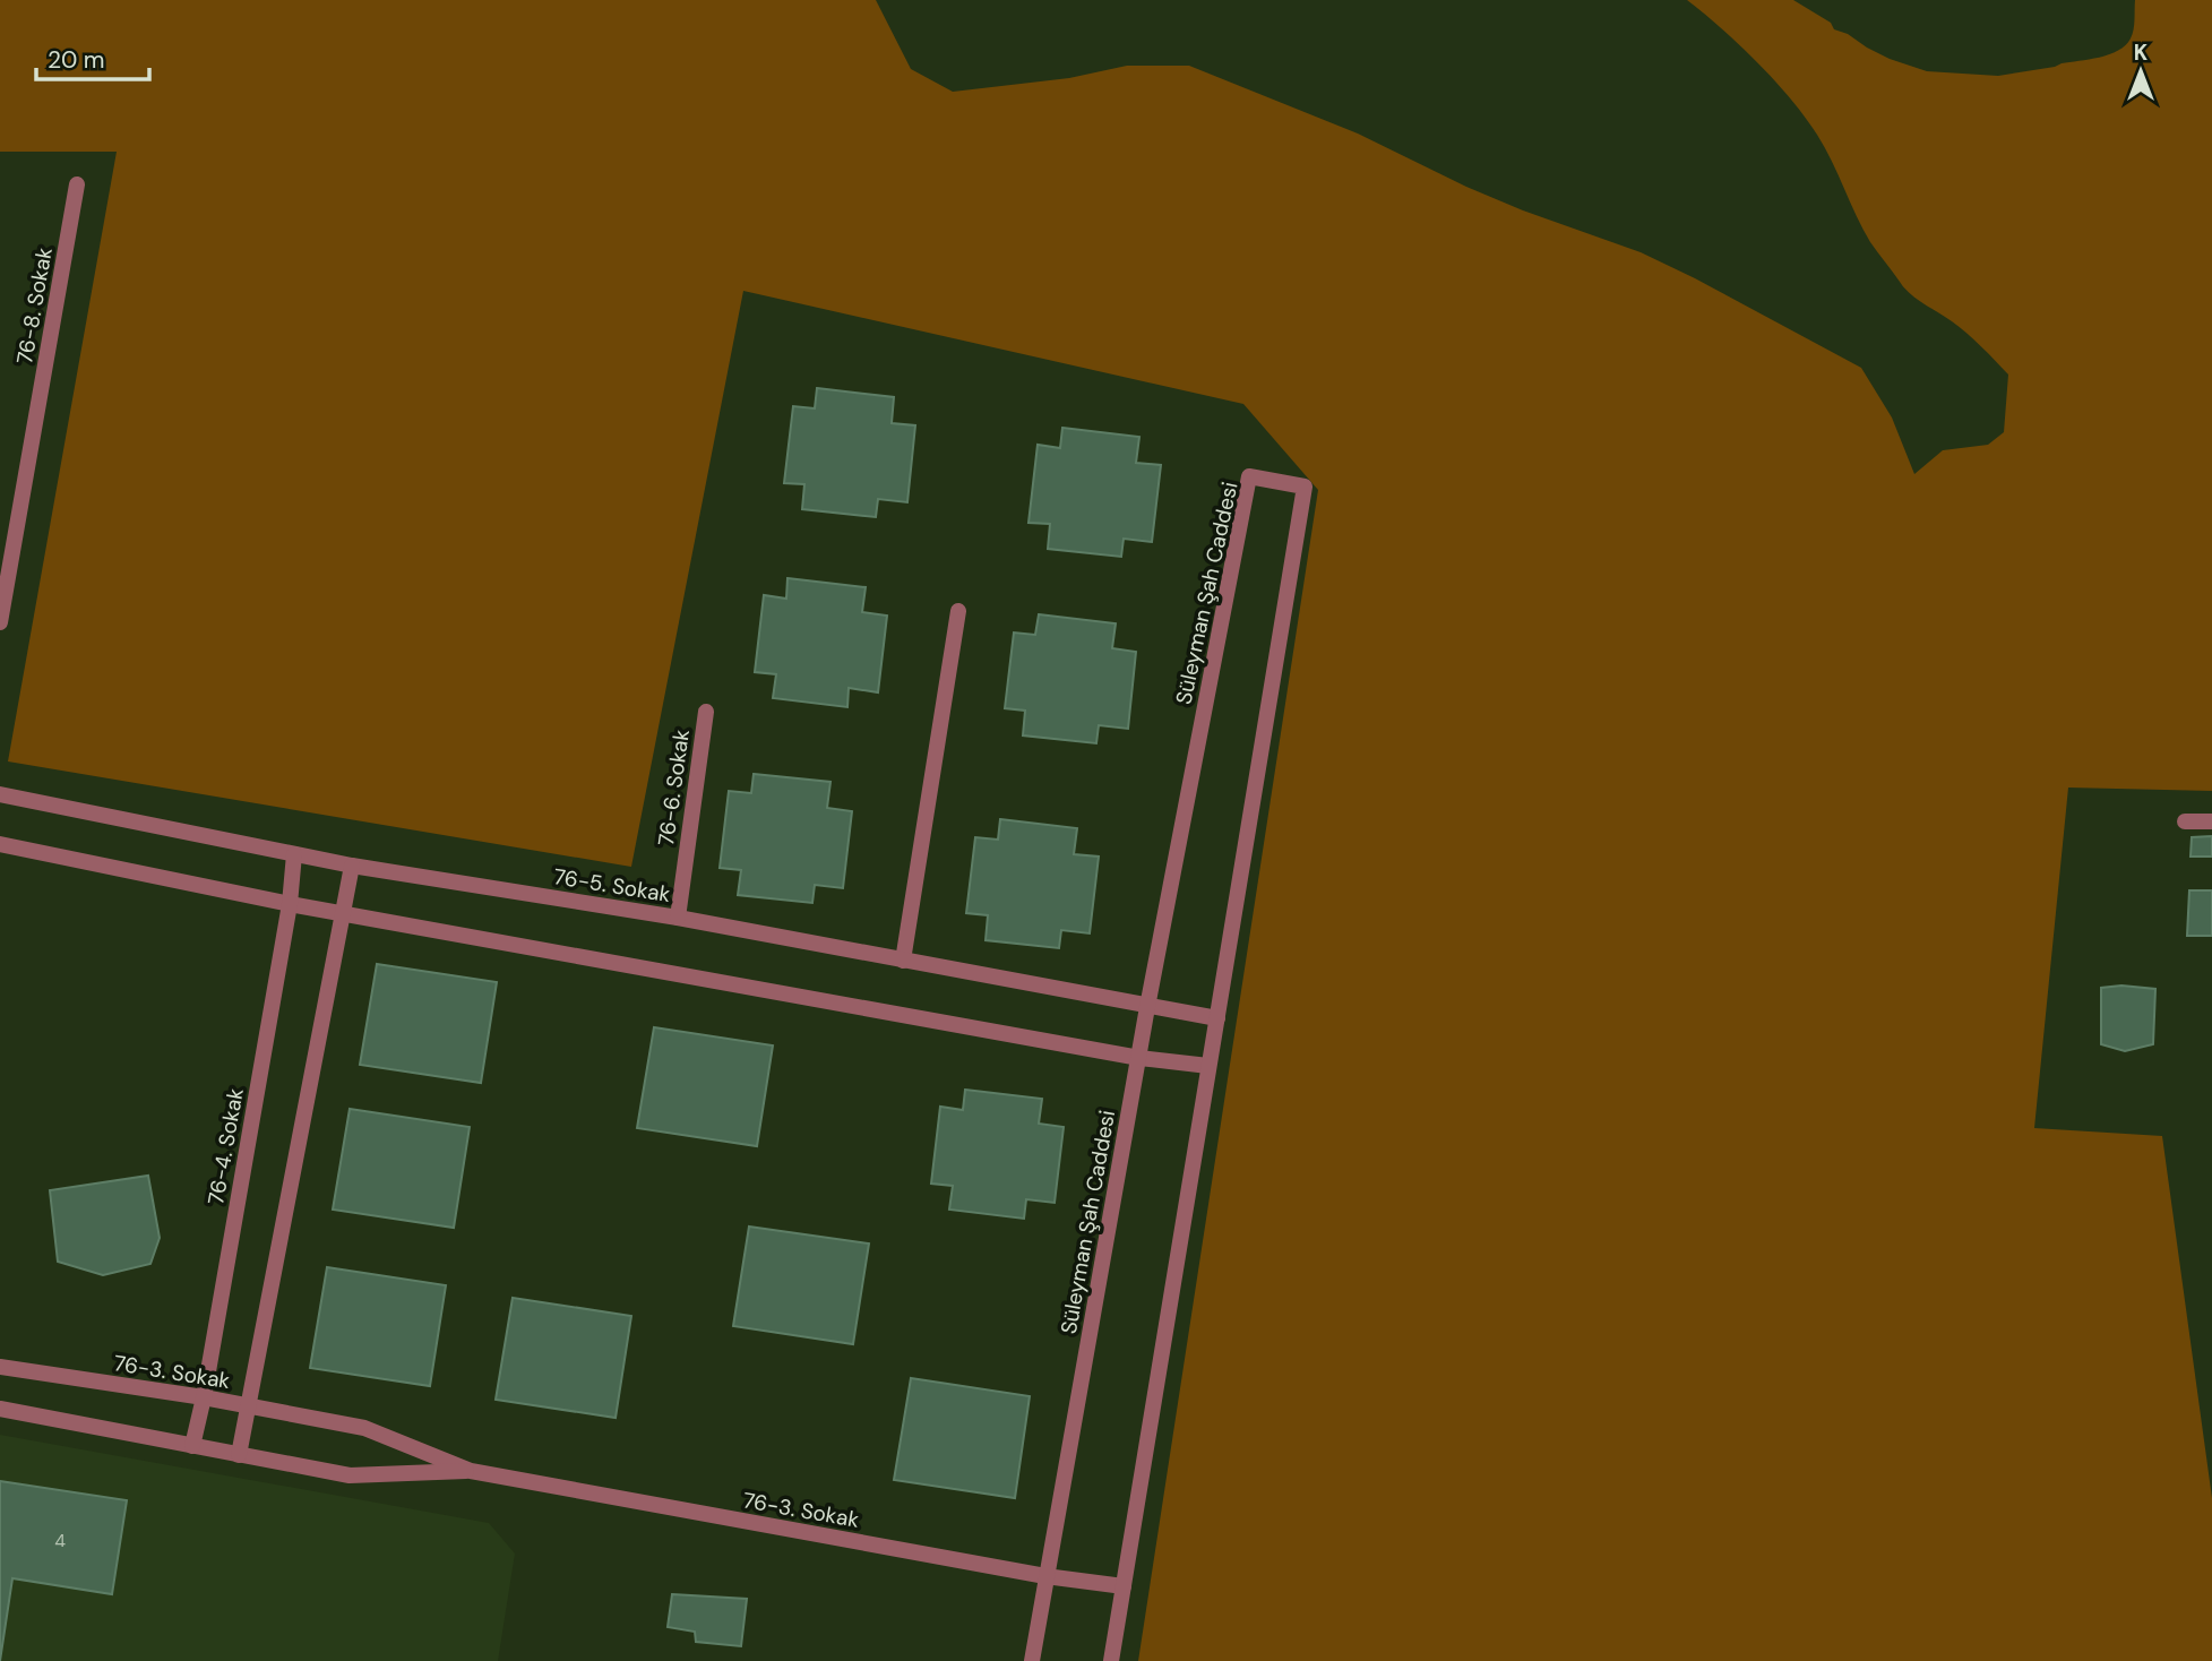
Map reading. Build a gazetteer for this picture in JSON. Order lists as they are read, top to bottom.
{
  "streets": {
    "street": [
      "76-8. Sokak",
      "Süleyman Şah Caddesi",
      "76-6. Sokak",
      "76-5. Sokak",
      "76-4. Sokak",
      "76-3. Sokak"
    ]
  },
  "crossings": [
    ["Süleyman Şah Caddesi", "76-5. Sokak"],
    ["Süleyman Şah Caddesi", "76-3. Sokak"],
    ["76-6. Sokak", "76-5. Sokak"],
    ["76-5. Sokak", "76-4. Sokak"],
    ["76-4. Sokak", "76-3. Sokak"]
  ],
  "house_numbers": ["4"],
  "scale_bar": "20 m",
  "north": "top"
}
